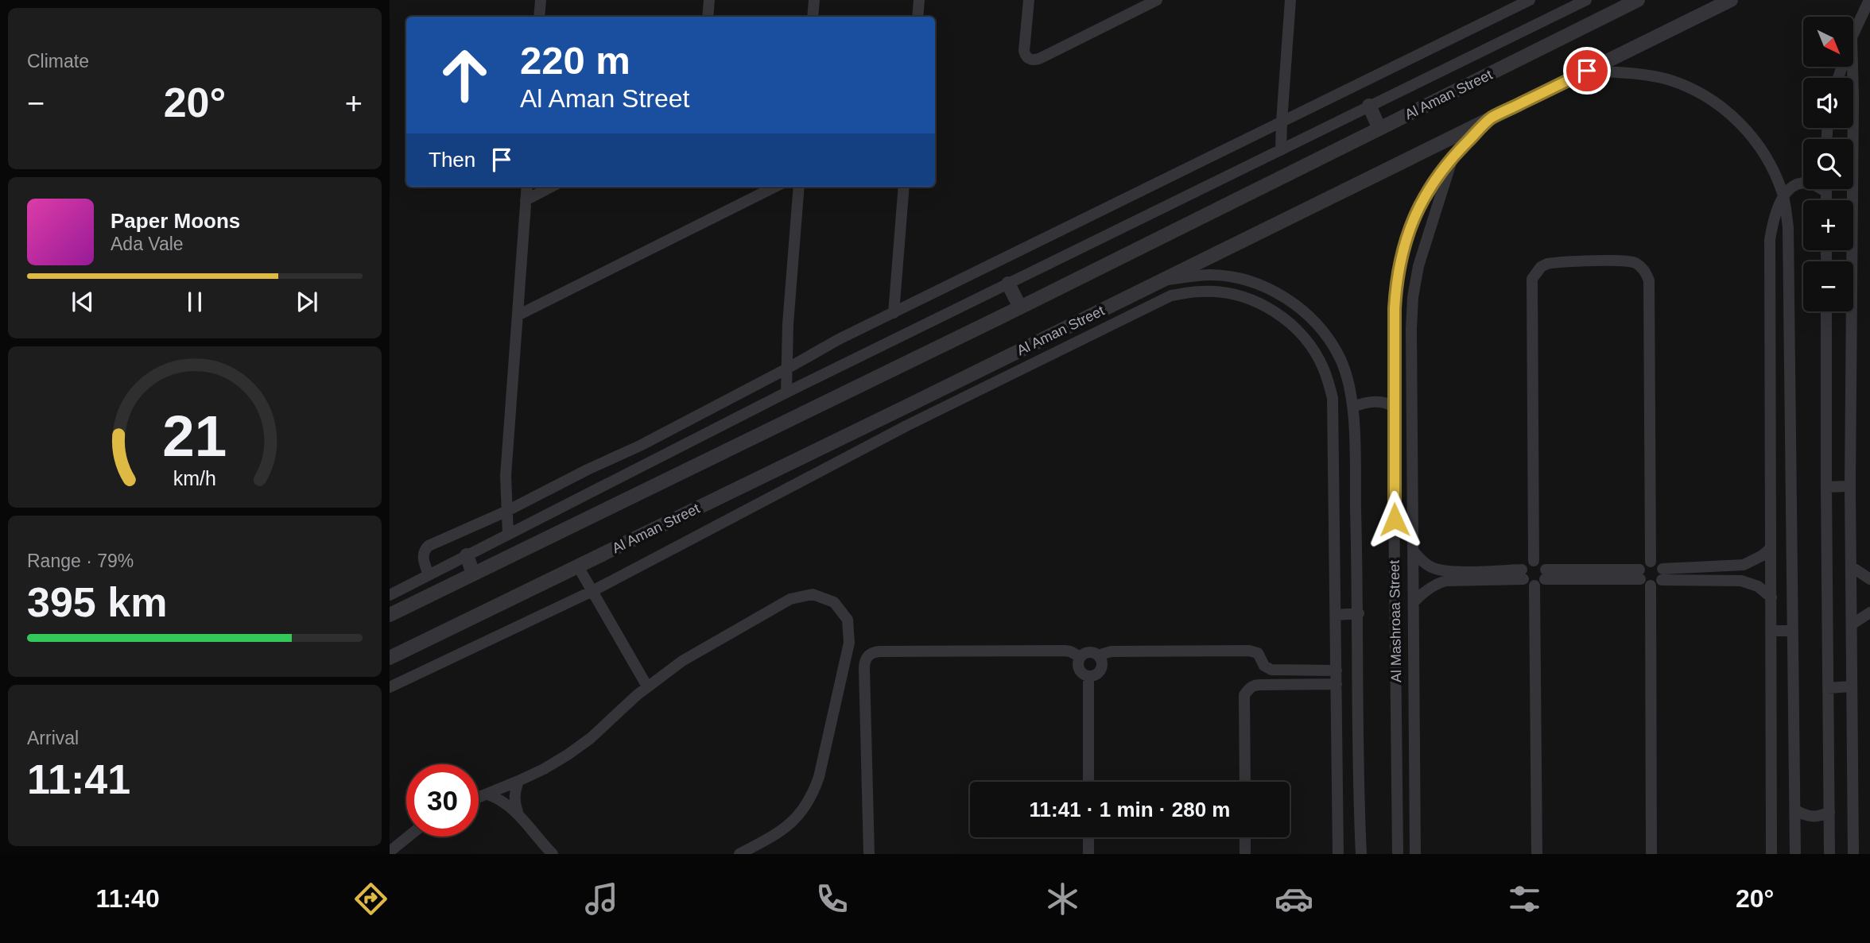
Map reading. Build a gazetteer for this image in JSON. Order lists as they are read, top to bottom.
{
  "streets": {
    "street": ["Al Aman Street", "Al Mashroaa Street"]
  },
  "crossings": [
    ["Al Aman Street", "Al Mashroaa Street"]
  ],
  "north": "bottom right",
  "page": {
    "tile": [
      "Climate",
      ["Range · 79%", "395 km"],
      ["Arrival", "11:41"]
    ],
    "map_buttons": ["+", "−"],
    "turn": ["220 m", "Al Aman Street"],
    "heat": ["−", "20°", "+"],
    "then": "Then",
    "song": ["Paper Moons", "Ada Vale"],
    "limit": "30",
    "trip": "11:41 · 1 min · 280 m",
    "tabs": ["11:40", "20°"],
    "gauge": ["21", "km/h"]
  }
}
